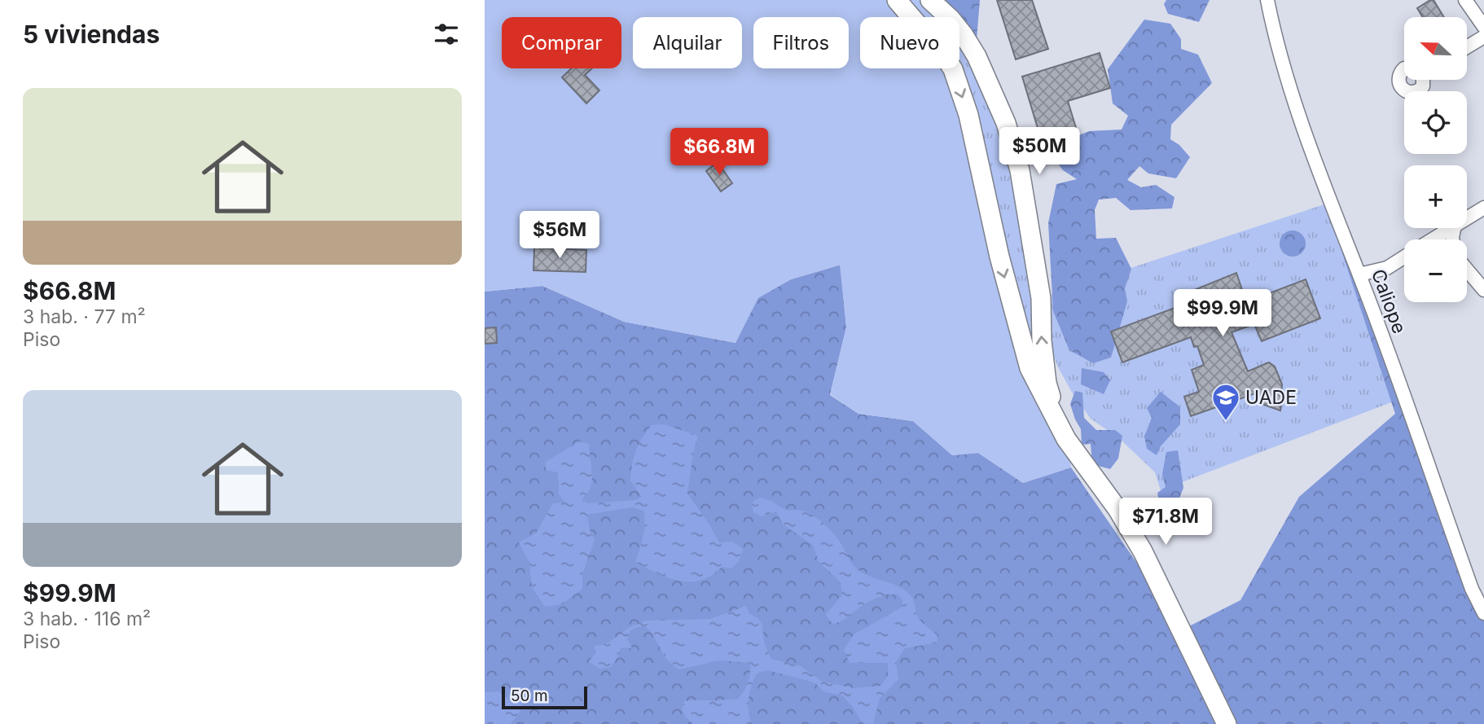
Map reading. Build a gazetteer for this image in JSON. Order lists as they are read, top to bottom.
{
  "streets": {
    "street": ["Caliope"]
  },
  "places": {
    "school or university": ["UADE"]
  },
  "scale_bar": "50 m",
  "north": "left",
  "page": {
    "heading": "5 viviendas",
    "map_buttons": ["+", "−"],
    "chip": [
      "Comprar",
      "Alquilar",
      "Filtros",
      "Nuevo"
    ],
    "list": [
      {
        "name": "$66.8M",
        "note": "3 hab. · 77 m² · Piso"
      },
      {
        "name": "$99.9M",
        "note": "3 hab. · 116 m² · Piso"
      }
    ],
    "price": [
      "$50M",
      "$66.8M",
      "$56M",
      "$99.9M",
      "$71.8M"
    ],
    "scale": "50 m"
  }
}
